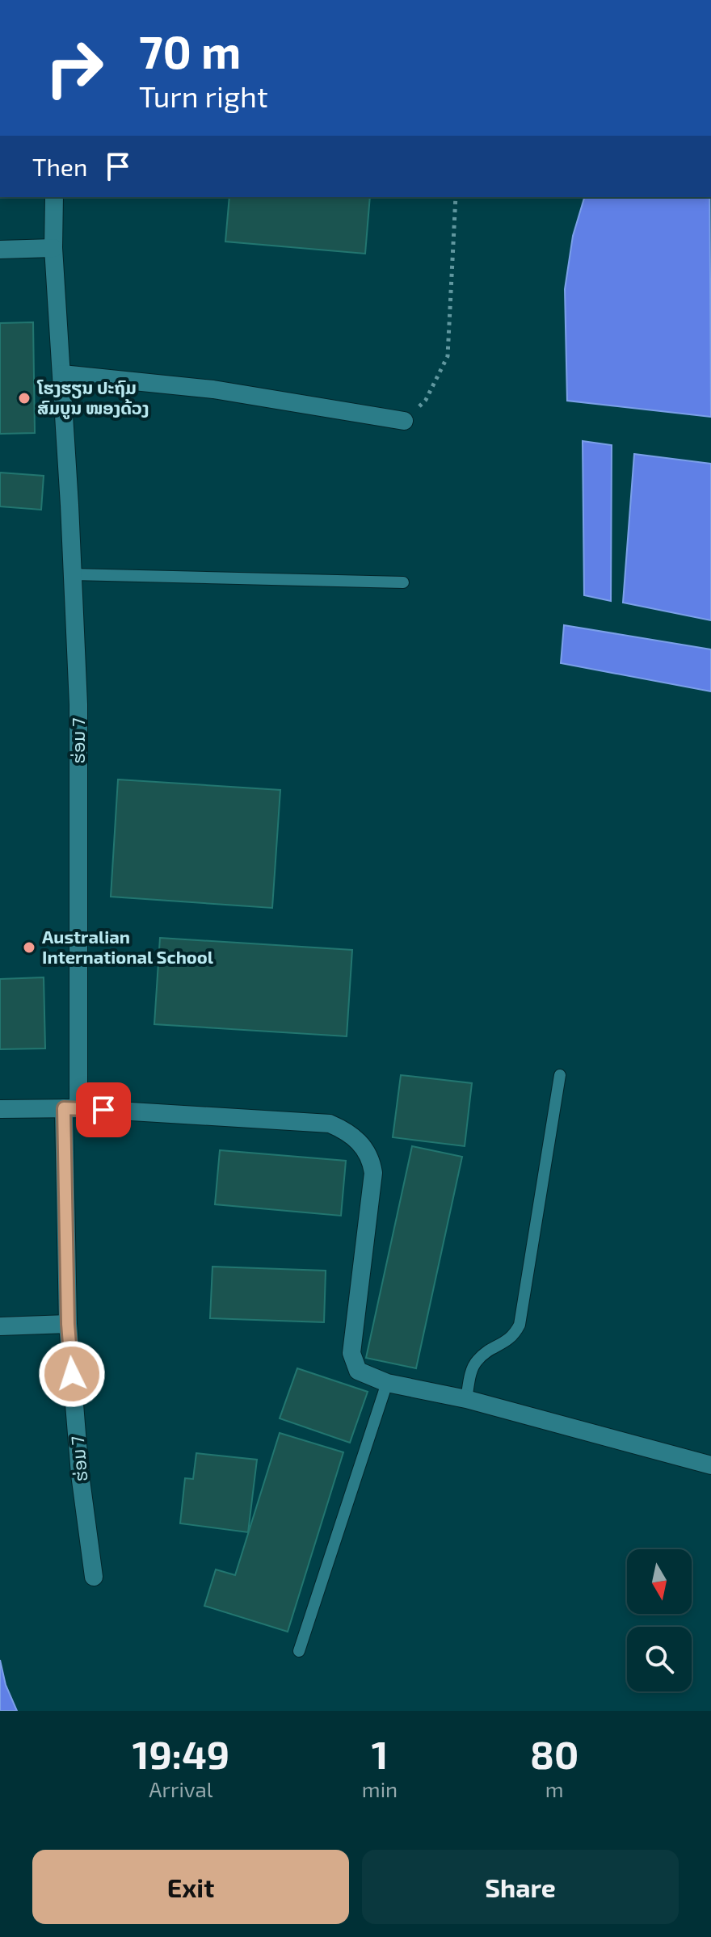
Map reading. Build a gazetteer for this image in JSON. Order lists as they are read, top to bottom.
{
  "streets": {
    "street": ["ຮ່ອມ 7"]
  },
  "places": ["ໂຮງຮຽນ ປະຖົມ ສົມບູນ ໜອງດ້ວງ", "Australian International School"],
  "north": "bottom",
  "page": {
    "turn": ["70 m", "Turn right"],
    "then": "Then",
    "eta": [
      "19:49",
      "Arrival",
      "1",
      "min",
      "80",
      "m"
    ],
    "buttons": ["Exit", "Share"]
  }
}
